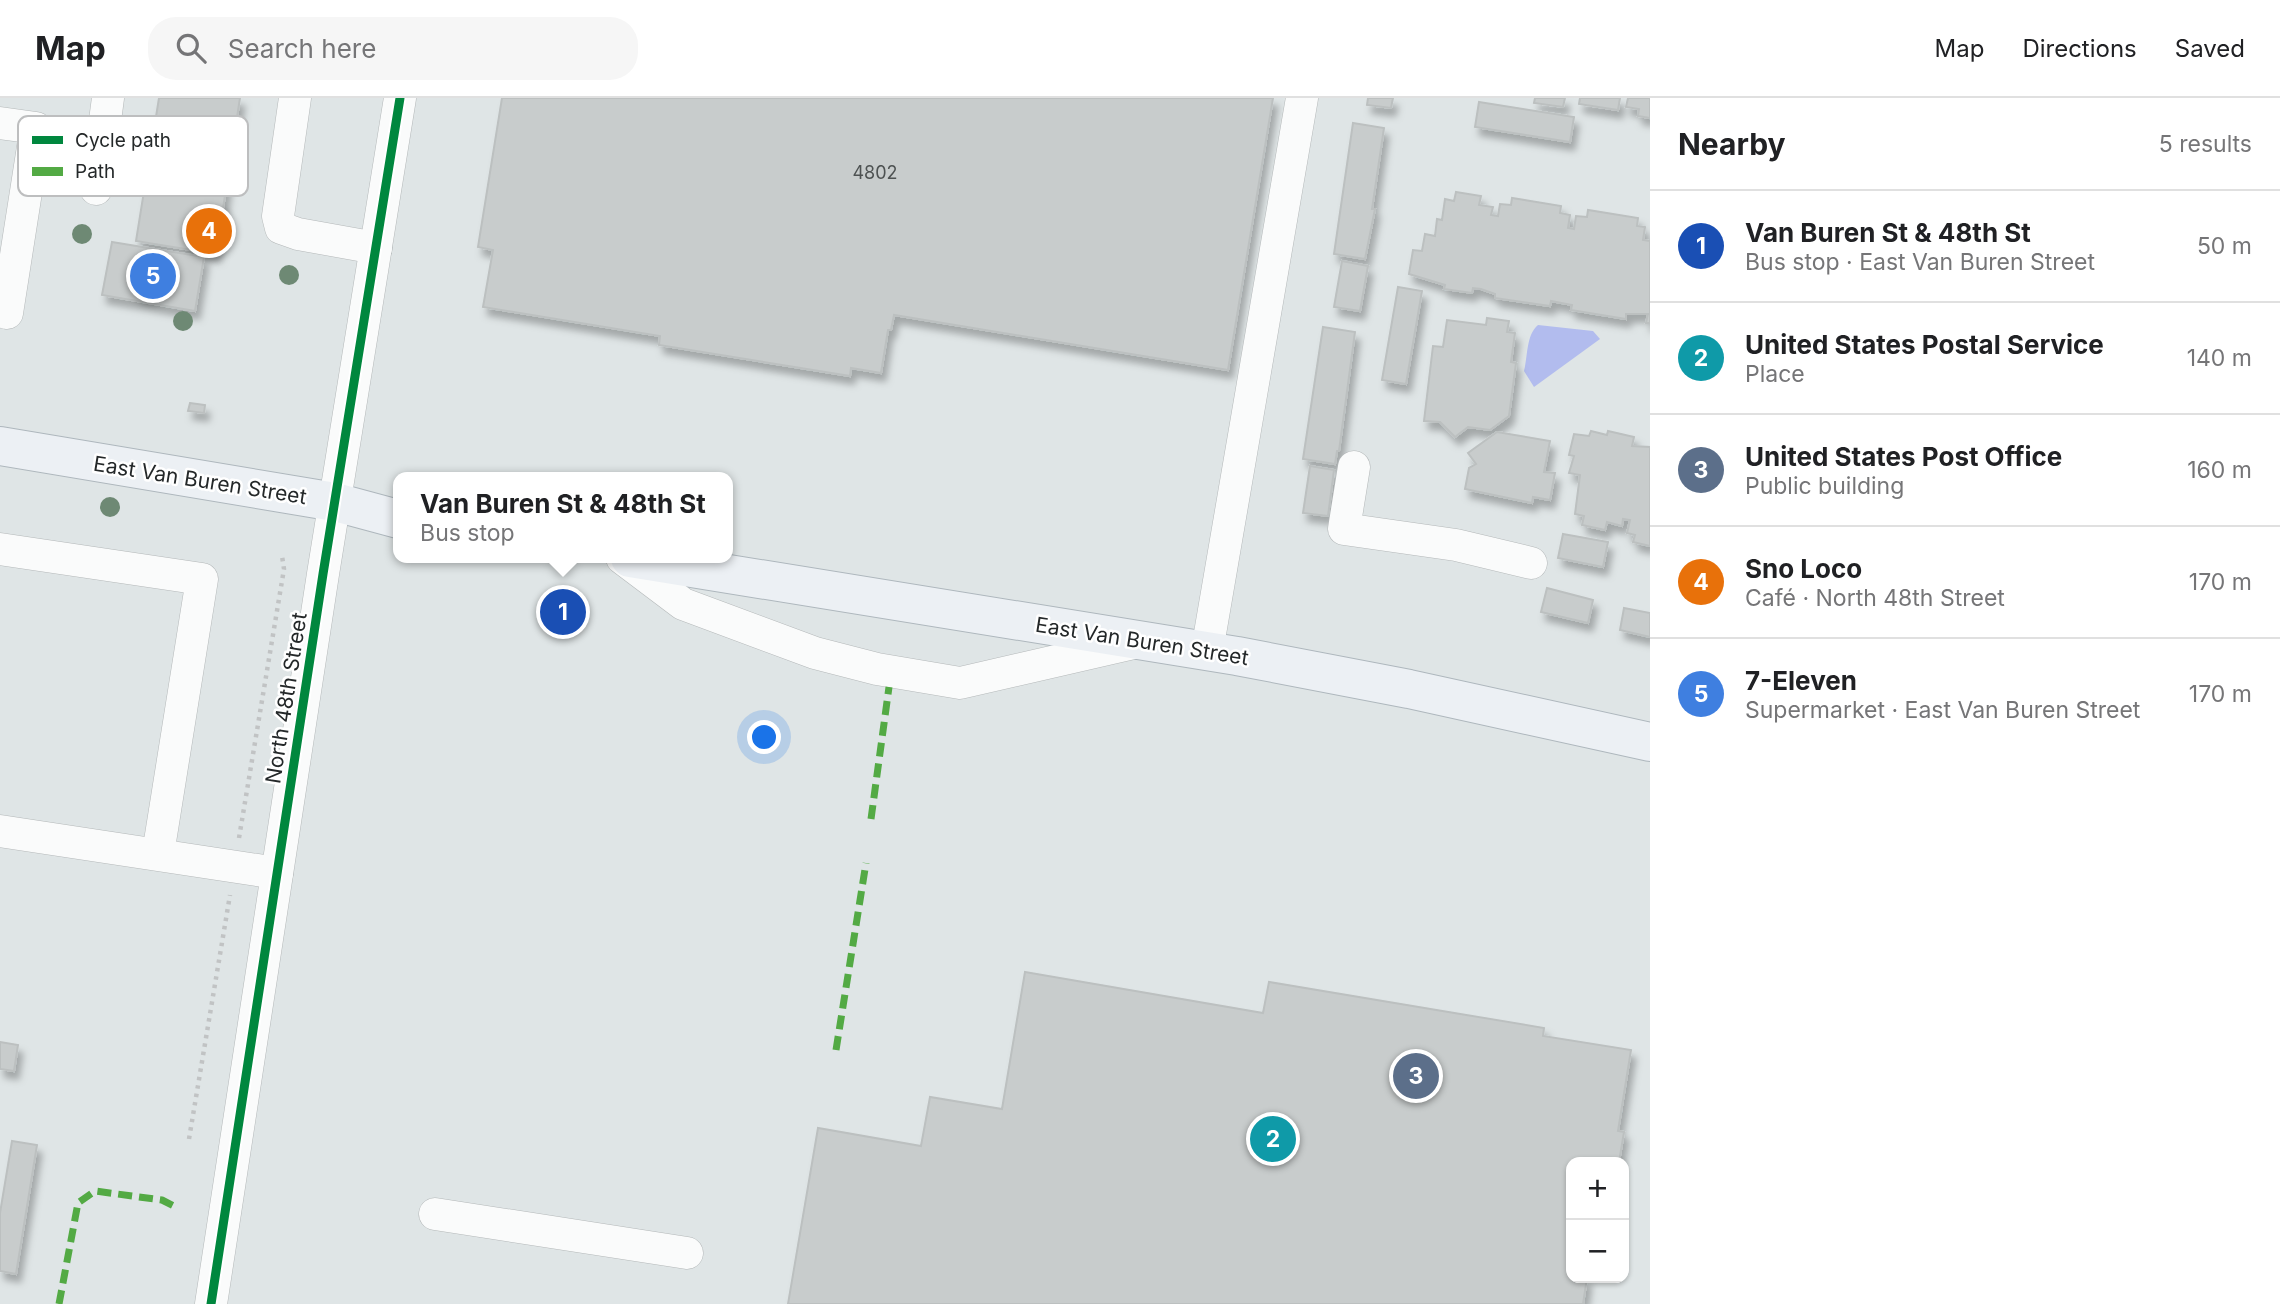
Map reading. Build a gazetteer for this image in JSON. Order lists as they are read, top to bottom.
{
  "streets": {
    "main road": ["East Van Buren Street"],
    "street": ["North 48th Street"]
  },
  "crossings": [
    ["East Van Buren Street", "North 48th Street"]
  ],
  "house_numbers": ["4802"],
  "legend": ["Cycle path", "Path"],
  "page": {
    "header": "Map",
    "search": "Search here",
    "nav": ["Map", "Directions", "Saved"],
    "heading": ["Nearby", "5 results"],
    "list": [
      {
        "mark": "1",
        "name": "Van Buren St & 48th St",
        "note": "Bus stop · East Van Buren Street",
        "value": "50 m"
      },
      {
        "mark": "2",
        "name": "United States Postal Service",
        "note": "Place",
        "value": "140 m"
      },
      {
        "mark": "3",
        "name": "United States Post Office",
        "note": "Public building",
        "value": "160 m"
      },
      {
        "mark": "4",
        "name": "Sno Loco",
        "note": "Café · North 48th Street",
        "value": "170 m"
      },
      {
        "mark": "5",
        "name": "7-Eleven",
        "note": "Supermarket · East Van Buren Street",
        "value": "170 m"
      }
    ],
    "pins": [
      "4",
      "5",
      "1",
      "3",
      "2"
    ],
    "popup": ["Van Buren St & 48th St", "Bus stop"],
    "map_buttons": ["+", "−"]
  }
}
